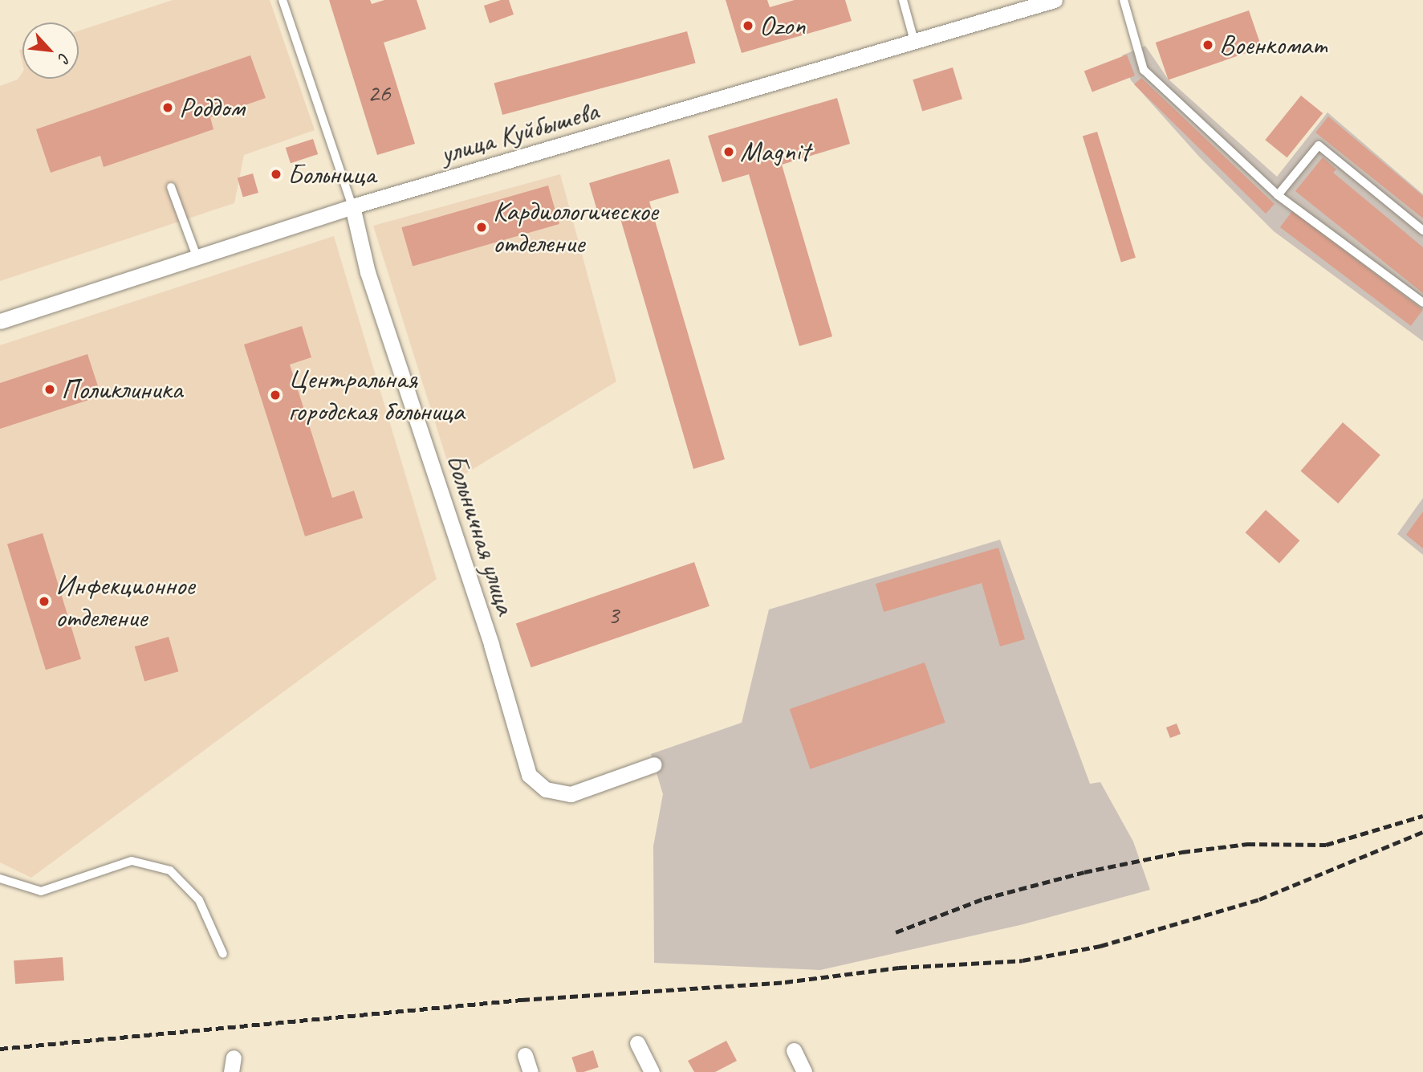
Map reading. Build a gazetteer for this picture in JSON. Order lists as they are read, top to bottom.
{
  "streets": {
    "street": ["улица Куйбышева", "Больничная улица"]
  },
  "crossings": [
    ["улица Куйбышева", "Больничная улица"]
  ],
  "places": [
    "Ozon",
    "Военкомат",
    "Роддом",
    "Magnit",
    "Больница",
    "Кардиологическое отделение",
    "Поликлиника",
    "Центральная городская больница",
    "Инфекционное отделение"
  ],
  "house_numbers": ["26", "3"],
  "north": "bottom right"
}
